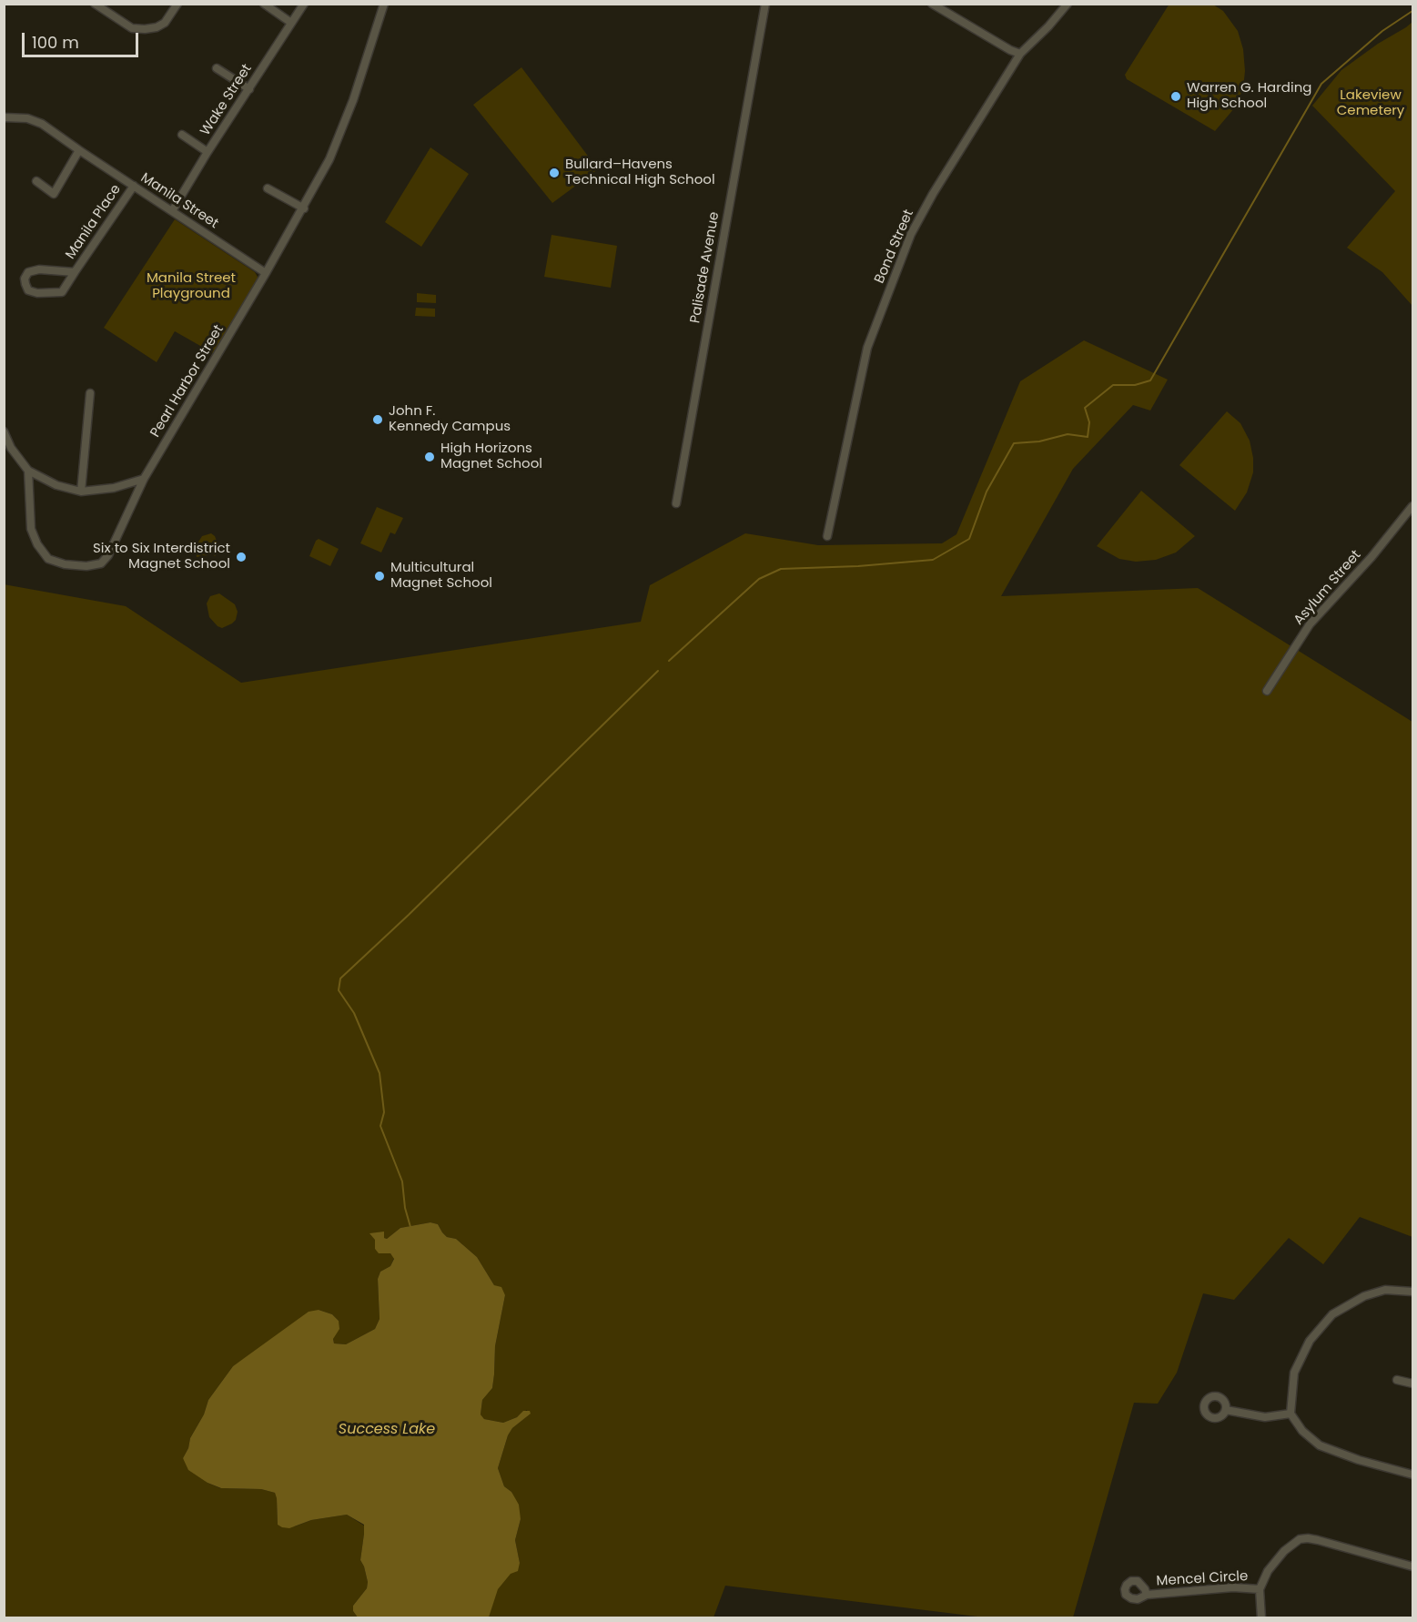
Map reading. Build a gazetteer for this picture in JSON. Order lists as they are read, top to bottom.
{
  "streets": {
    "street": [
      "Wake Street",
      "Manila Street",
      "Manila Place",
      "Bond Street",
      "Palisade Avenue",
      "Pearl Harbor Street",
      "Asylum Street",
      "Mencel Circle"
    ]
  },
  "crossings": [
    ["Wake Street", "Manila Street"],
    ["Manila Street", "Manila Place"],
    ["Manila Street", "Pearl Harbor Street"]
  ],
  "water": ["Success Lake"],
  "parks": ["Lakeview Cemetery", "Manila Street Playground"],
  "places": [
    "Warren G. Harding High School",
    "Bullard–Havens Technical High School",
    "John F. Kennedy Campus",
    "High Horizons Magnet School",
    "Six to Six Interdistrict Magnet School",
    "Multicultural Magnet School"
  ],
  "scale_bar": "100 m"
}
